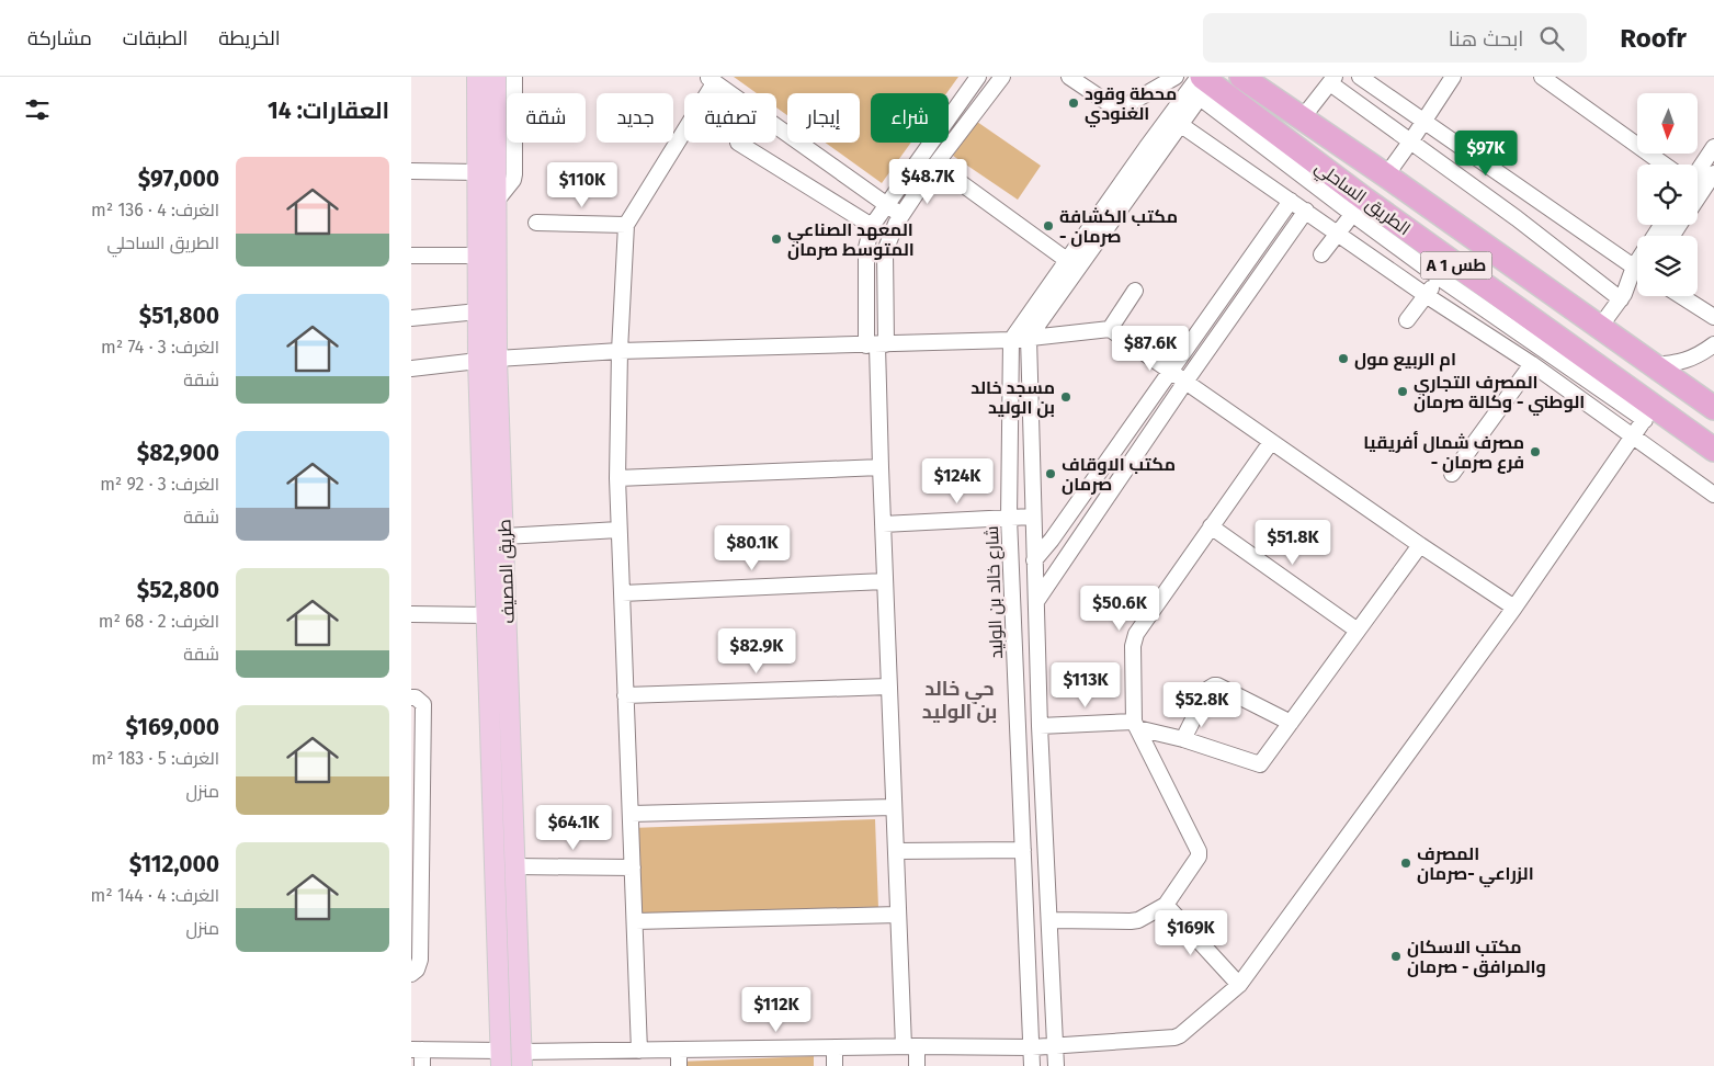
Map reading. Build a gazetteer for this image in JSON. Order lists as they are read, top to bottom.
{
  "streets": {
    "highway": ["الطريق الساحلي", "A 1 طس"],
    "main road": ["طريق المصيف"],
    "street": ["شارع خالد بن الوليد"]
  },
  "districts": ["حي خالد بن الوليد"],
  "places": [
    "محطة وقود الغنودي",
    "مكتب الكشافة - صرمان",
    "المعهد الصناعي المتوسط صرمان",
    "ام الربيع مول",
    "المصرف التجاري الوطني - وكالة صرمان",
    "مسجد خالد بن الوليد",
    "مصرف شمال أفريقيا - فرع صرمان",
    "مكتب الاوقاف صرمان",
    "المصرف الزراعي -صرمان",
    "مكتب الاسكان والمرافق - صرمان"
  ],
  "north": "bottom",
  "page": {
    "header": "Roofr",
    "search": "ابحث هنا",
    "nav": ["الخريطة", "الطبقات", "مشاركة"],
    "heading": "العقارات: 14",
    "chip": [
      "شراء",
      "إيجار",
      "تصفية",
      "جديد",
      "شقة"
    ],
    "price": [
      "$97K",
      "$48.7K",
      "$110K",
      "$87.6K",
      "$124K",
      "$51.8K",
      "$80.1K",
      "$50.6K",
      "$82.9K",
      "$113K",
      "$52.8K",
      "$64.1K",
      "$169K",
      "$112K"
    ],
    "list": [
      {
        "name": "$97,000",
        "note": "الغرف: 4 · 136 m² · الطريق الساحلي"
      },
      {
        "name": "$51,800",
        "note": "الغرف: 3 · 74 m² · شقة"
      },
      {
        "name": "$82,900",
        "note": "الغرف: 3 · 92 m² · شقة"
      },
      {
        "name": "$52,800",
        "note": "الغرف: 2 · 68 m² · شقة"
      },
      {
        "name": "$169,000",
        "note": "الغرف: 5 · 183 m² · منزل"
      },
      {
        "name": "$112,000",
        "note": "الغرف: 4 · 144 m² · منزل"
      }
    ]
  }
}
